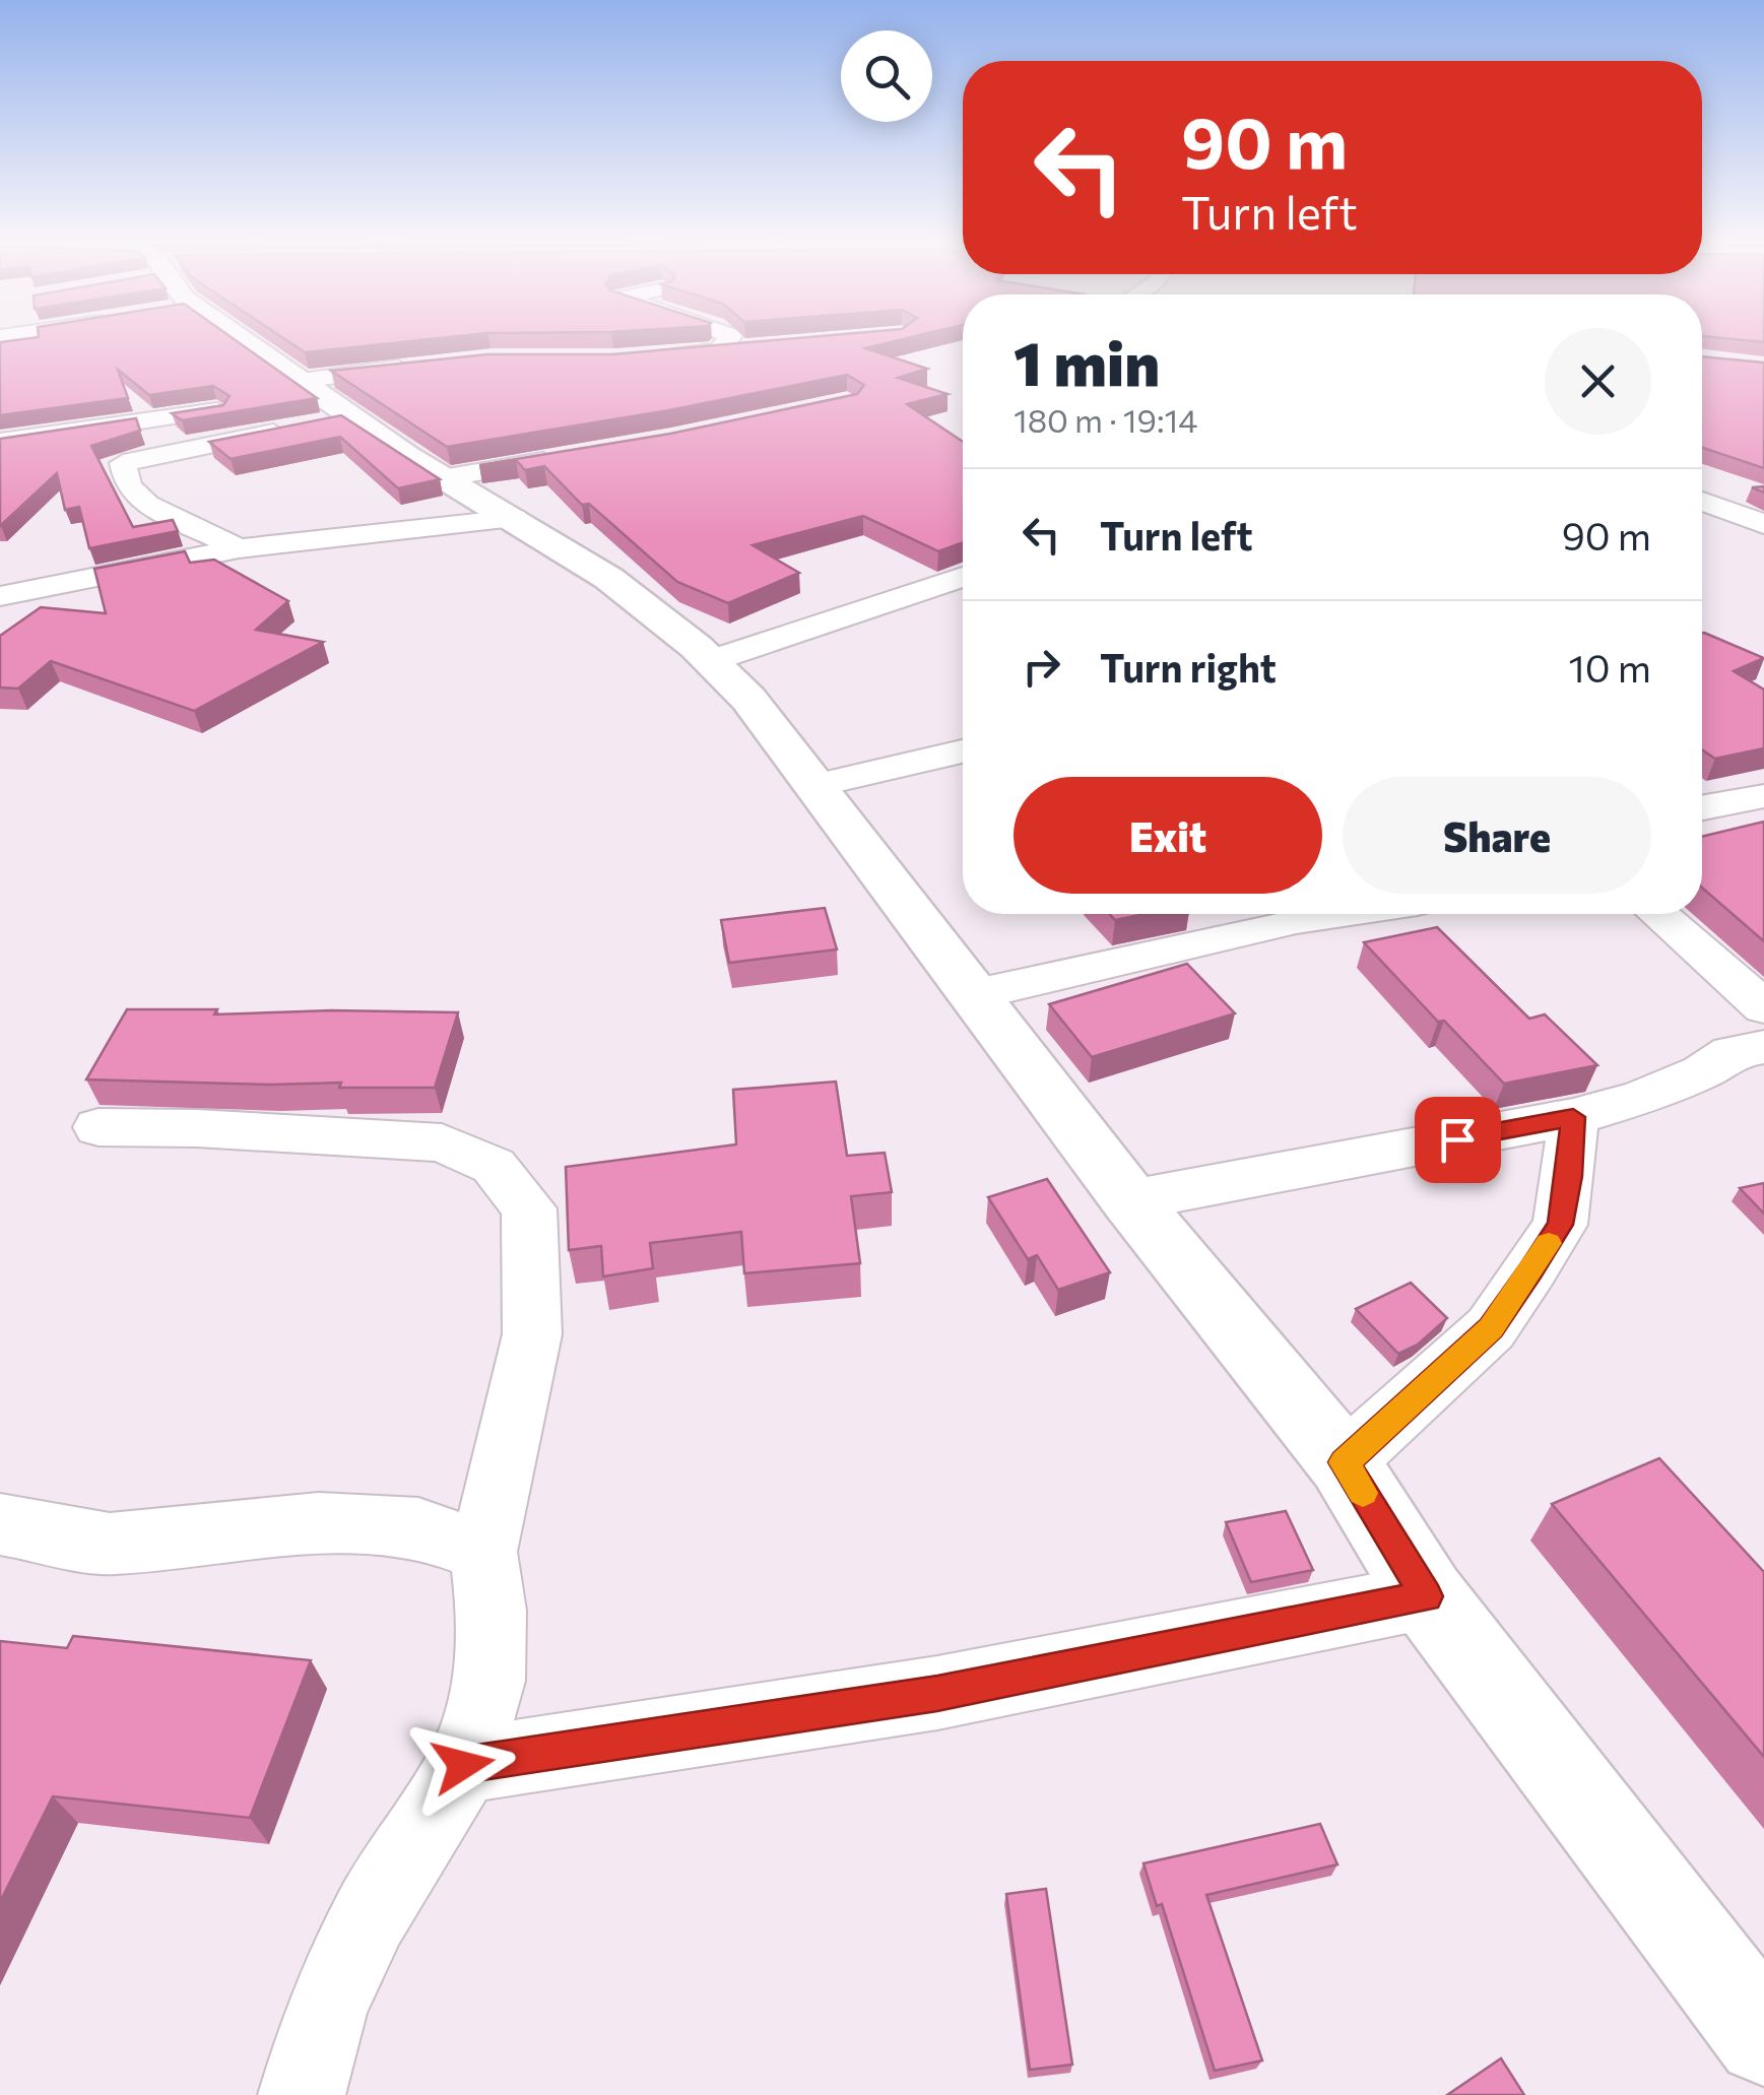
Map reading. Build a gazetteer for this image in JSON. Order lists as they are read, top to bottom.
{
  "page": {
    "turn": ["90 m", "Turn left"],
    "heading": ["1 min", "180 m · 19:14"],
    "list": [
      {
        "name": "Turn left",
        "value": "90 m"
      },
      {
        "name": "Turn right",
        "value": "10 m"
      }
    ],
    "buttons": ["Exit", "Share"]
  }
}
